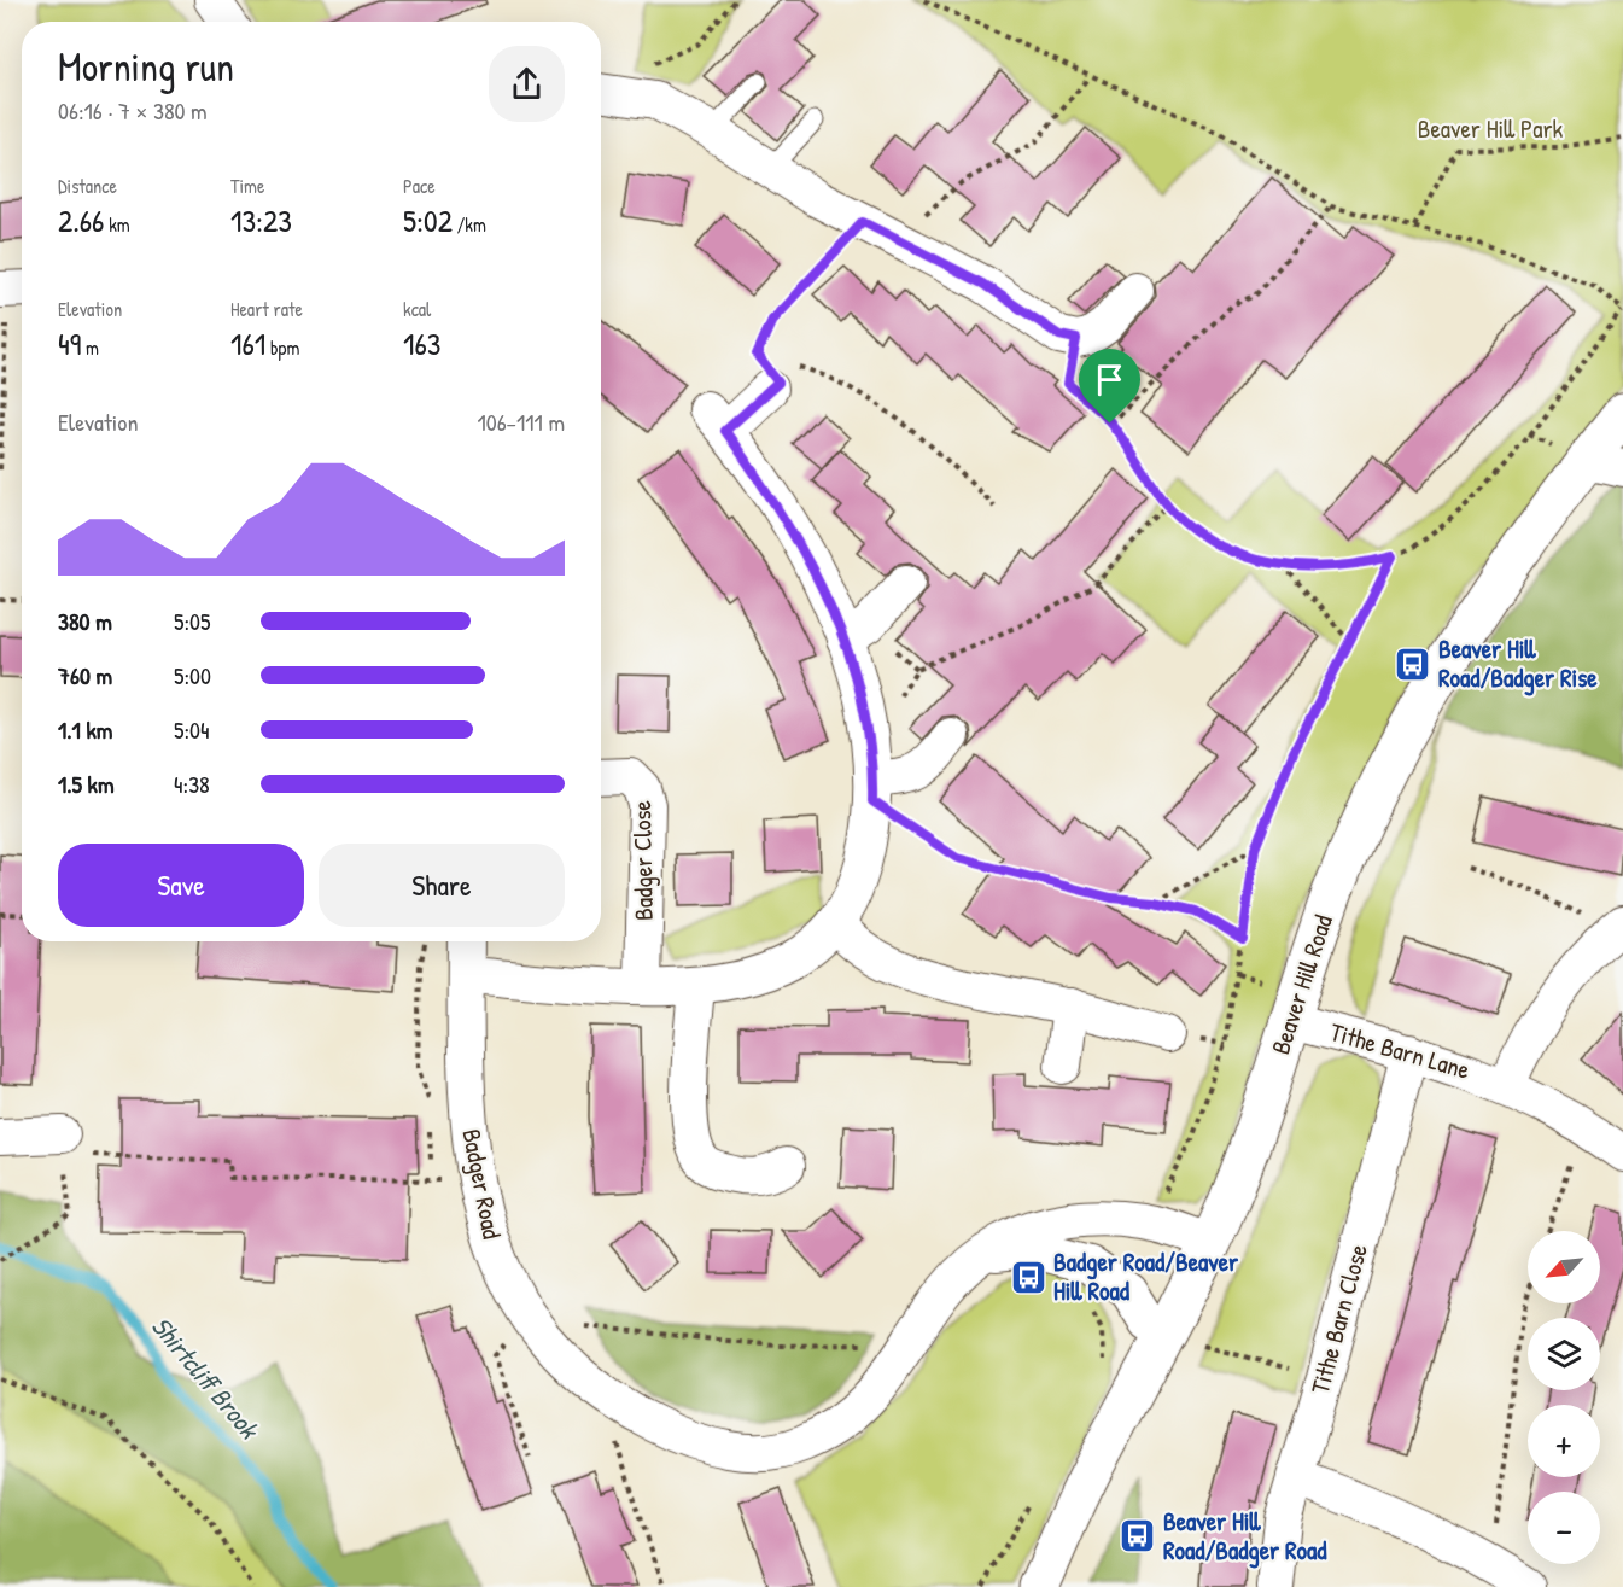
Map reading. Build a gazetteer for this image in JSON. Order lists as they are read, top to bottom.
{
  "streets": {
    "main road": ["Beaver Hill Road"],
    "street": [
      "Badger Close",
      "Tithe Barn Lane",
      "Badger Road",
      "Tithe Barn Close"
    ]
  },
  "crossings": [
    ["Beaver Hill Road", "Tithe Barn Lane"],
    ["Beaver Hill Road", "Badger Road"],
    ["Tithe Barn Lane", "Tithe Barn Close"]
  ],
  "water": ["Shirtcliff Brook"],
  "parks": ["Beaver Hill Park"],
  "places": {
    "bus stop": ["Beaver Hill Road/Badger Rise", "Badger Road/Beaver Hill Road", "Beaver Hill Road/Badger Road"]
  },
  "north": "bottom left",
  "page": {
    "heading": ["Morning run", "06:16 · 7 × 380 m"],
    "stats": [
      ["Distance", "2.66 km"],
      ["Time", "13:23"],
      ["Pace", "5:02 /km"],
      ["Elevation", "49 m"],
      ["Heart rate", "161 bpm"],
      ["kcal", "163"]
    ],
    "chart": ["Elevation", "106–111 m"],
    "list": [
      {
        "name": "380 m",
        "note": "5:05"
      },
      {
        "name": "760 m",
        "note": "5:00"
      },
      {
        "name": "1.1 km",
        "note": "5:04"
      },
      {
        "name": "1.5 km",
        "note": "4:38"
      }
    ],
    "buttons": ["Save", "Share"],
    "map_buttons": ["+", "−"]
  }
}
